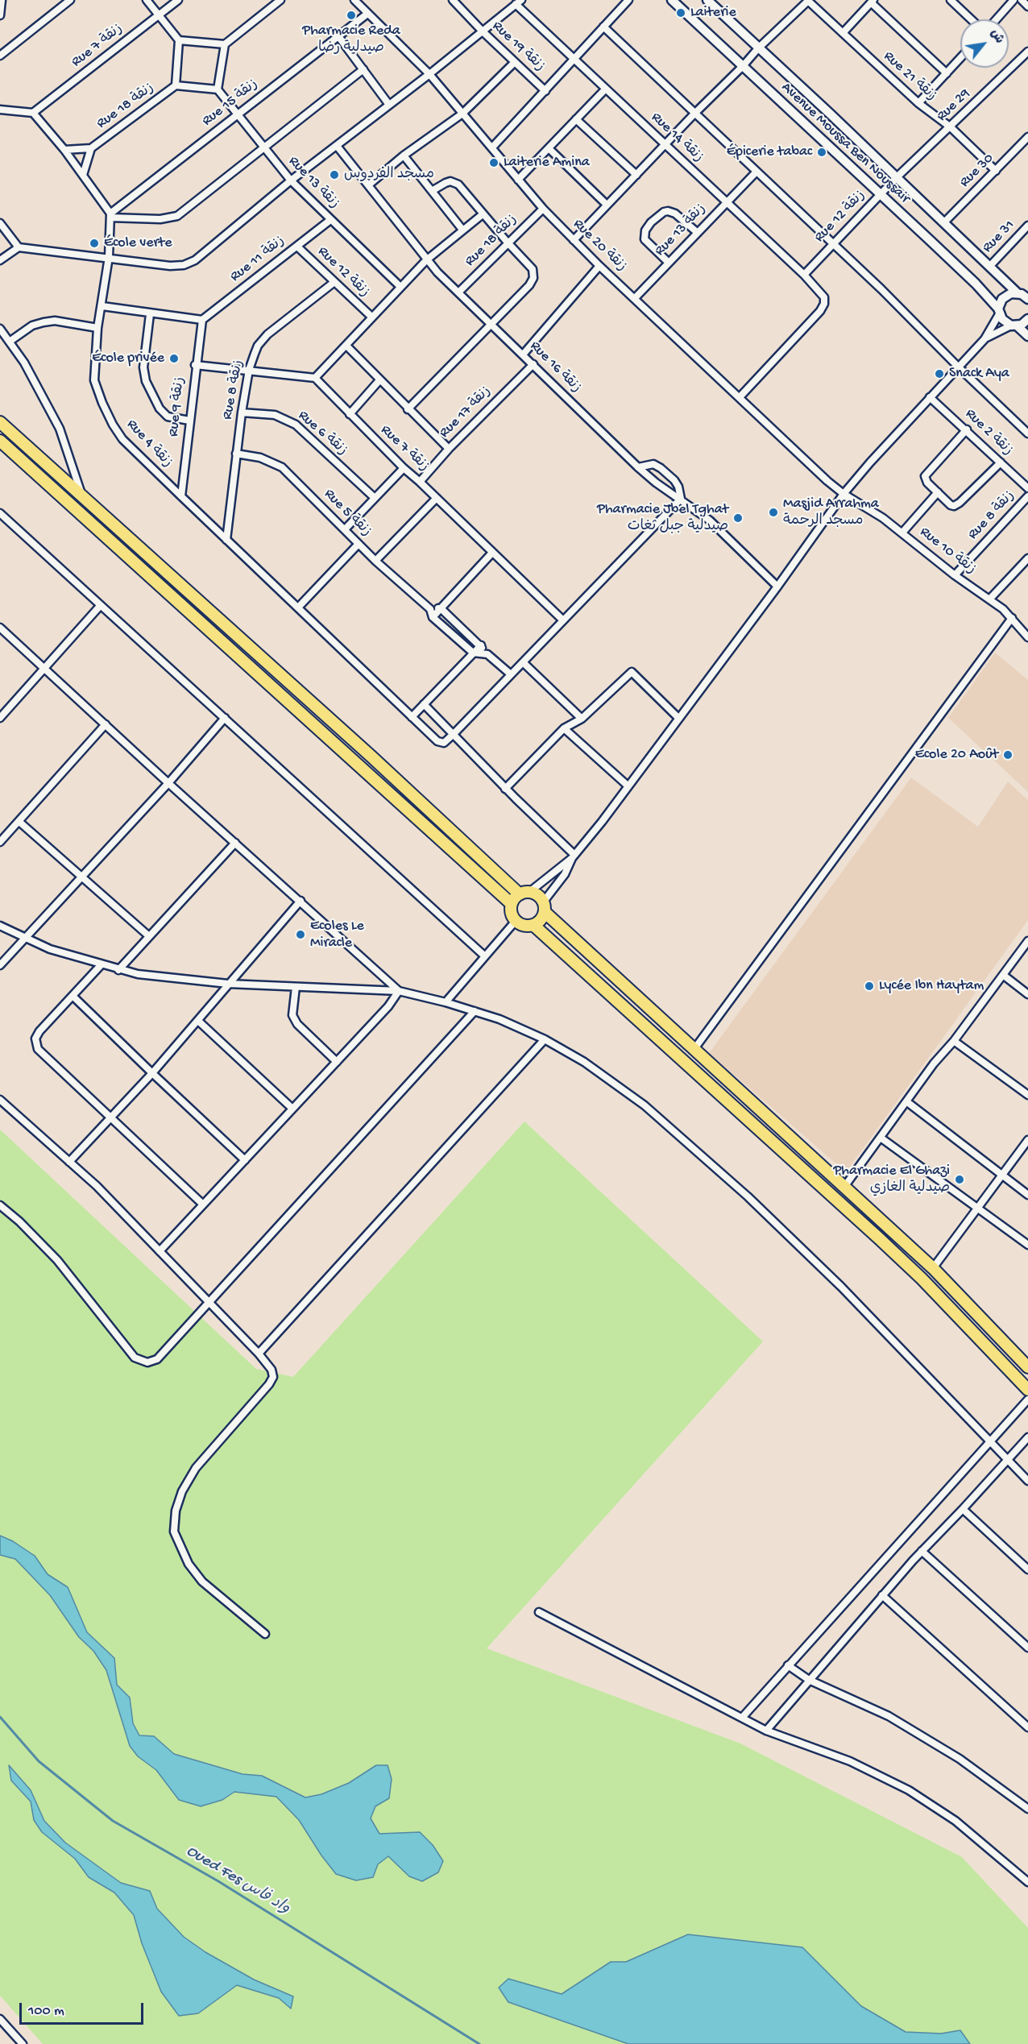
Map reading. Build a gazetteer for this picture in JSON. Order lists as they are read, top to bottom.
{
  "streets": {
    "street": [
      "Rue 7 زنقة",
      "Rue 19 زنقة",
      "Rue 21 زنقة",
      "Rue 15 زنقة",
      "Rue 29",
      "Rue 18 زنقة",
      "Rue 14 زنقة",
      "Avenue Moussa Ben Noussair",
      "Rue 30",
      "Rue 13 زنقة",
      "Rue 12 زنقة",
      "Rue 31",
      "Rue 20 زنقة",
      "Rue 11 زنقة",
      "Rue 16 زنقة",
      "Rue 8 زنقة",
      "Rue 9 زنقة",
      "Rue 17 زنقة",
      "Rue 2 زنقة",
      "Rue 6 زنقة",
      "Rue 4 زنقة",
      "Rue 5 زنقة",
      "Rue 10 زنقة"
    ]
  },
  "crossings": [
    ["Rue 7 زنقة", "Rue 17 زنقة"],
    ["Rue 21 زنقة", "Rue 29"],
    ["Rue 21 زنقة", "Rue 30"],
    ["Rue 15 زنقة", "Rue 13 زنقة"],
    ["Rue 15 زنقة", "Rue 20 زنقة"],
    ["Rue 15 زنقة", "Rue 4 زنقة"],
    ["Rue 29", "Avenue Moussa Ben Noussair"],
    ["Rue 29", "Rue 12 زنقة"],
    ["Rue 18 زنقة", "Rue 20 زنقة"],
    ["Rue 18 زنقة", "Rue 16 زنقة"],
    ["Rue 14 زنقة", "Rue 13 زنقة"],
    ["Rue 14 زنقة", "Rue 12 زنقة"],
    ["Rue 14 زنقة", "Rue 20 زنقة"],
    ["Avenue Moussa Ben Noussair", "Rue 30"],
    ["Avenue Moussa Ben Noussair", "Rue 12 زنقة"],
    ["Avenue Moussa Ben Noussair", "Rue 31"],
    ["Rue 13 زنقة", "Rue 20 زنقة"],
    ["Rue 13 زنقة", "Rue 11 زنقة"],
    ["Rue 12 زنقة", "Rue 11 زنقة"],
    ["Rue 12 زنقة", "Rue 8 زنقة"],
    ["Rue 20 زنقة", "Rue 10 زنقة"],
    ["Rue 11 زنقة", "Rue 9 زنقة"],
    ["Rue 16 زنقة", "Rue 17 زنقة"],
    ["Rue 8 زنقة", "Rue 6 زنقة"],
    ["Rue 8 زنقة", "Rue 4 زنقة"],
    ["Rue 8 زنقة", "Rue 5 زنقة"],
    ["Rue 8 زنقة", "Rue 10 زنقة"],
    ["Rue 9 زنقة", "Rue 4 زنقة"]
  ],
  "water": ["Oued Fes واد فاس"],
  "places": [
    "Laiterie",
    "Pharmacie Reda صيدلية رضا",
    "Épicerie tabac",
    "Laiterie Amina",
    "مسجد الفردوس",
    "École verte",
    "École privée",
    "Snack Aya",
    "Masjid Arrahma مسجد الرحمة",
    "Pharmacie Jbel Tghat صيدلية جبل ثغات",
    "Ecole 20 Août",
    "Ecoles Le Miracle",
    "Lycée Ibn Haytam",
    "Pharmacie El Ghazi صيدلية الغازي"
  ],
  "scale_bar": "100 m",
  "north": "top right"
}
